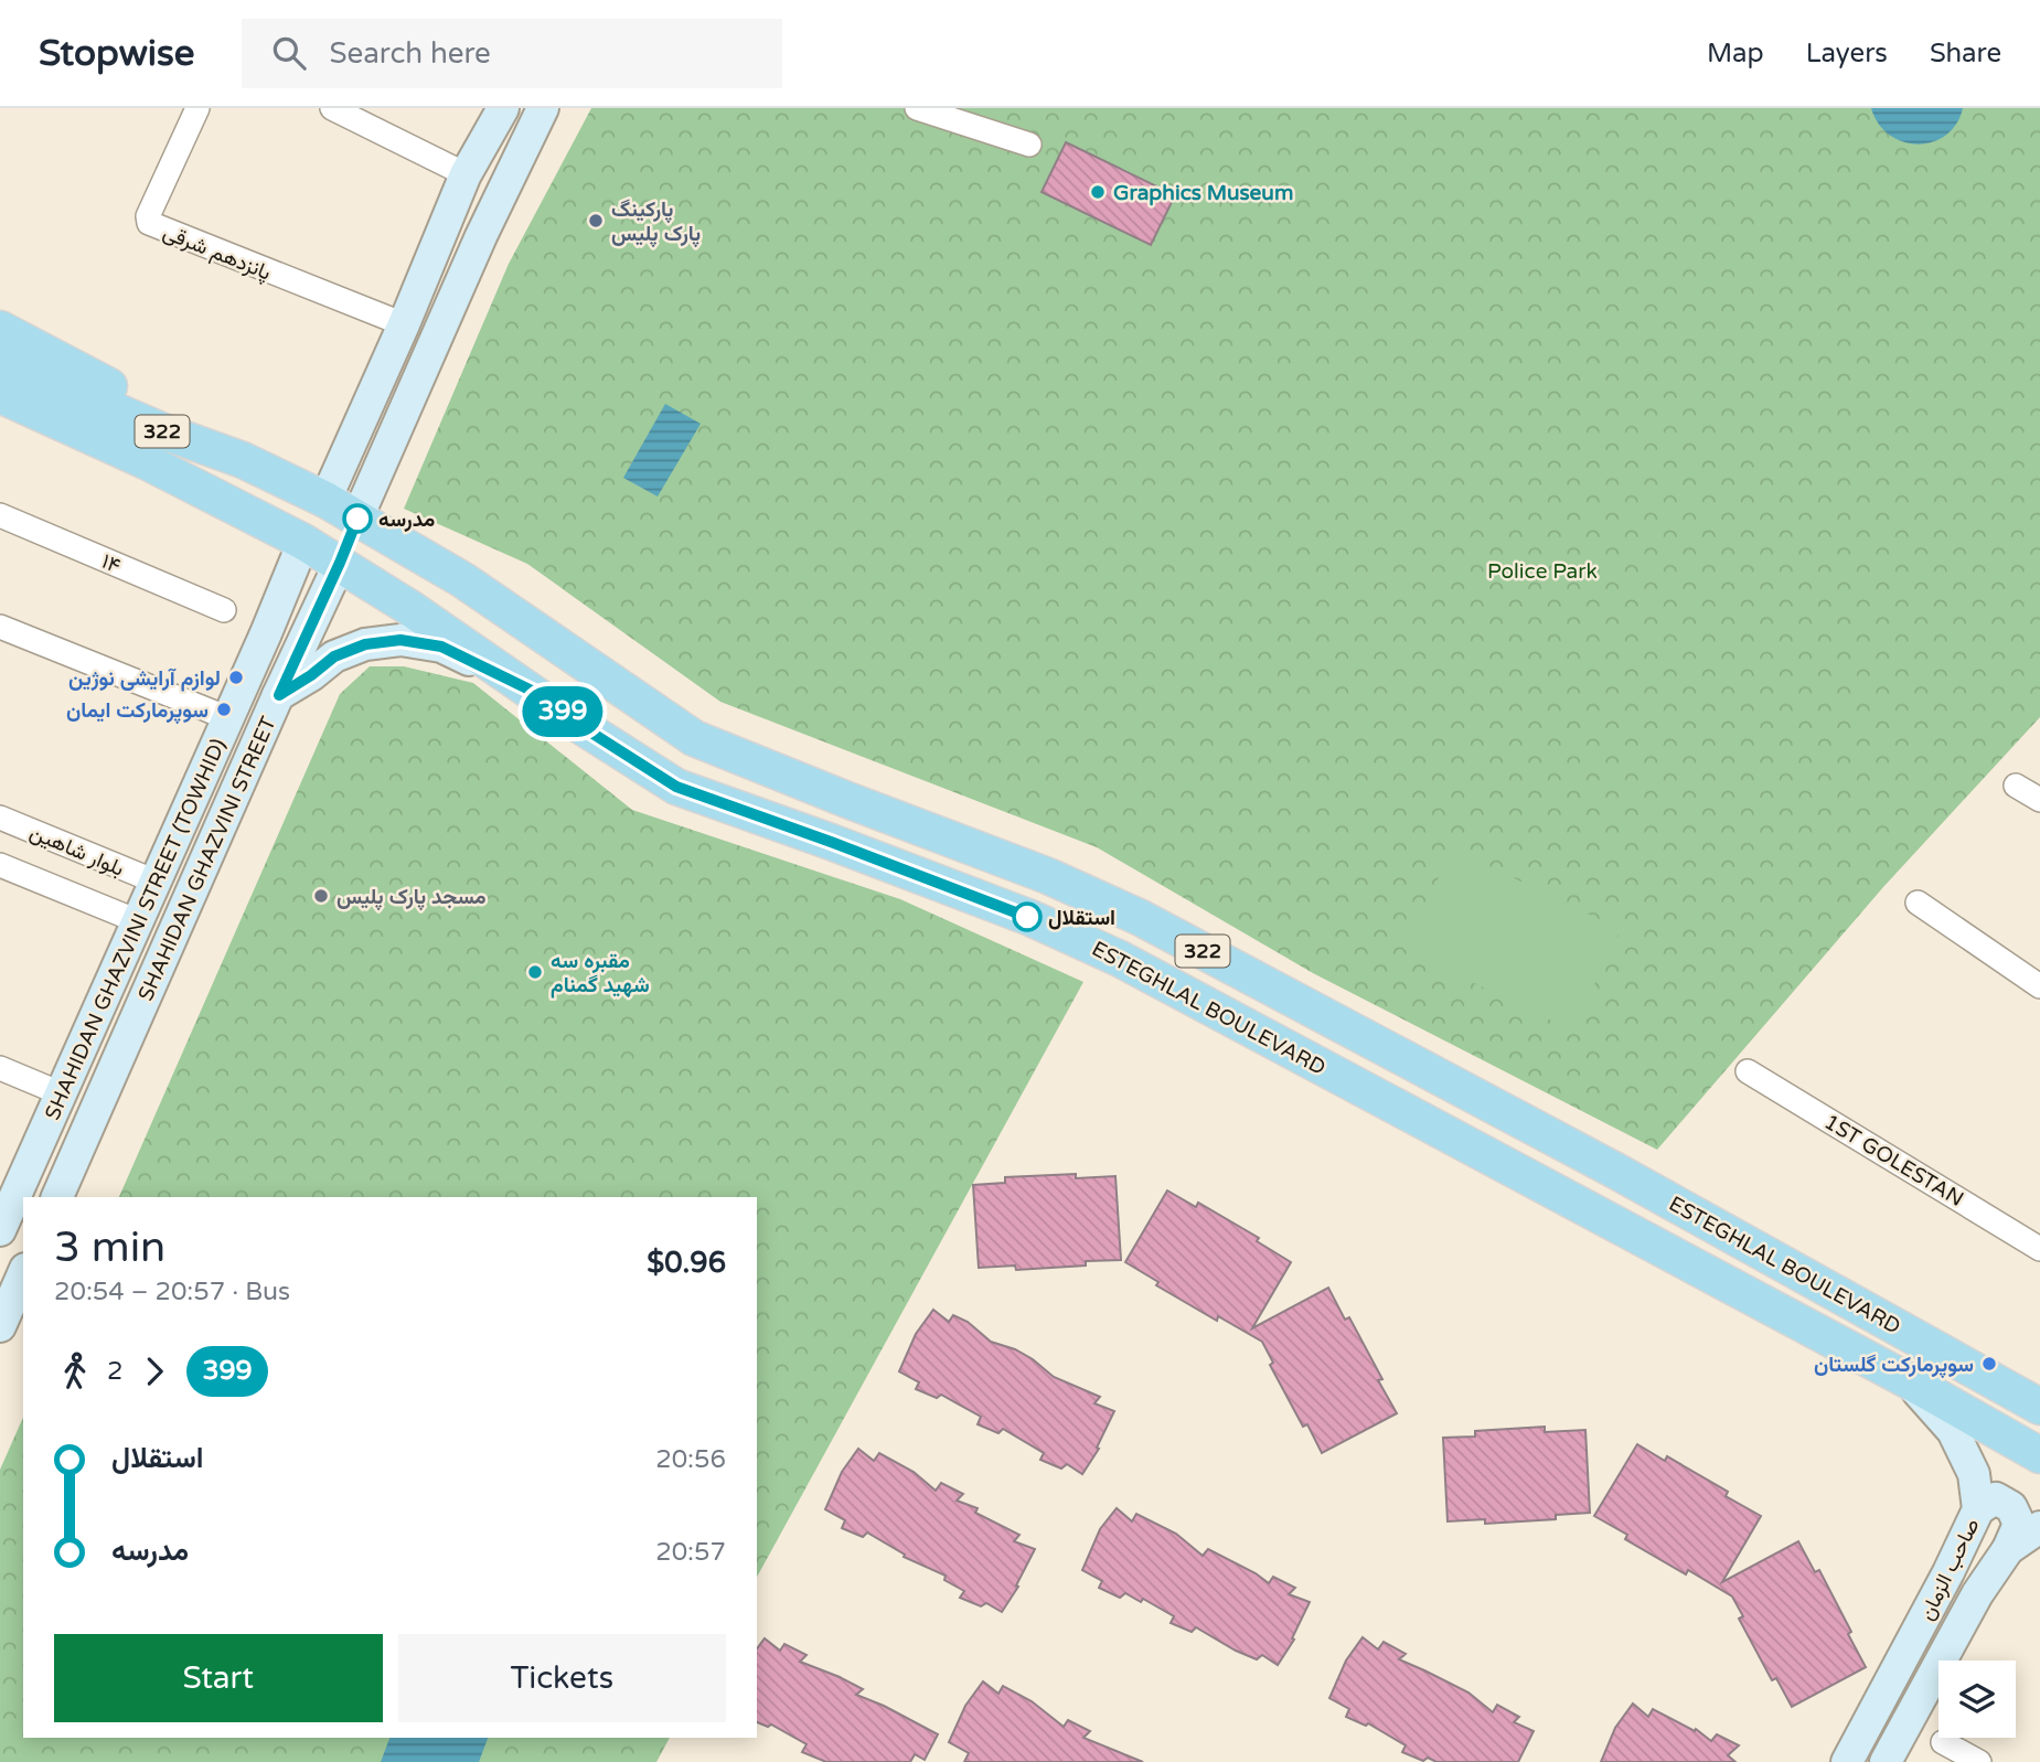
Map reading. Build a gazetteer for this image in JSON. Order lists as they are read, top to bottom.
{
  "streets": {
    "main road": [
      "322",
      "SHAHIDAN GHAZVINI STREET",
      "SHAHIDAN GHAZVINI STREET (TOWHID)",
      "ESTEGHLAL BOULEVARD",
      "صاحب الزمان"
    ],
    "street": [
      "پانزدهم شرقی",
      "۱۴",
      "بلوار شاهین",
      "1ST GOLESTAN"
    ]
  },
  "crossings": [
    ["بلوار شاهین", "SHAHIDAN GHAZVINI STREET (TOWHID)"],
    ["SHAHIDAN GHAZVINI STREET", "ESTEGHLAL BOULEVARD"],
    ["SHAHIDAN GHAZVINI STREET (TOWHID)", "ESTEGHLAL BOULEVARD"],
    ["ESTEGHLAL BOULEVARD", "صاحب الزمان"]
  ],
  "parks": ["Police Park"],
  "places": [
    "Graphics Museum",
    "پارکینگ پارک پلیس",
    "مدرسه",
    "لوازم آرایشی نوژین",
    "سوپرمارکت ایمان",
    "مسجد پارک پلیس",
    "استقلال",
    "مقبره سه شهید گمنام",
    "سوپرمارکت گلستان"
  ],
  "lines": ["bus line 399"],
  "page": {
    "header": "Stopwise",
    "search": "Search here",
    "nav": ["Map", "Layers", "Share"],
    "on_map": "399",
    "heading": ["3 min", "20:54 – 20:57 · Bus", "$0.96"],
    "legs": ["2", "399"],
    "list": [
      {
        "name": "استقلال",
        "value": "20:56"
      },
      {
        "name": "مدرسه",
        "value": "20:57"
      }
    ],
    "buttons": ["Start", "Tickets"]
  }
}
